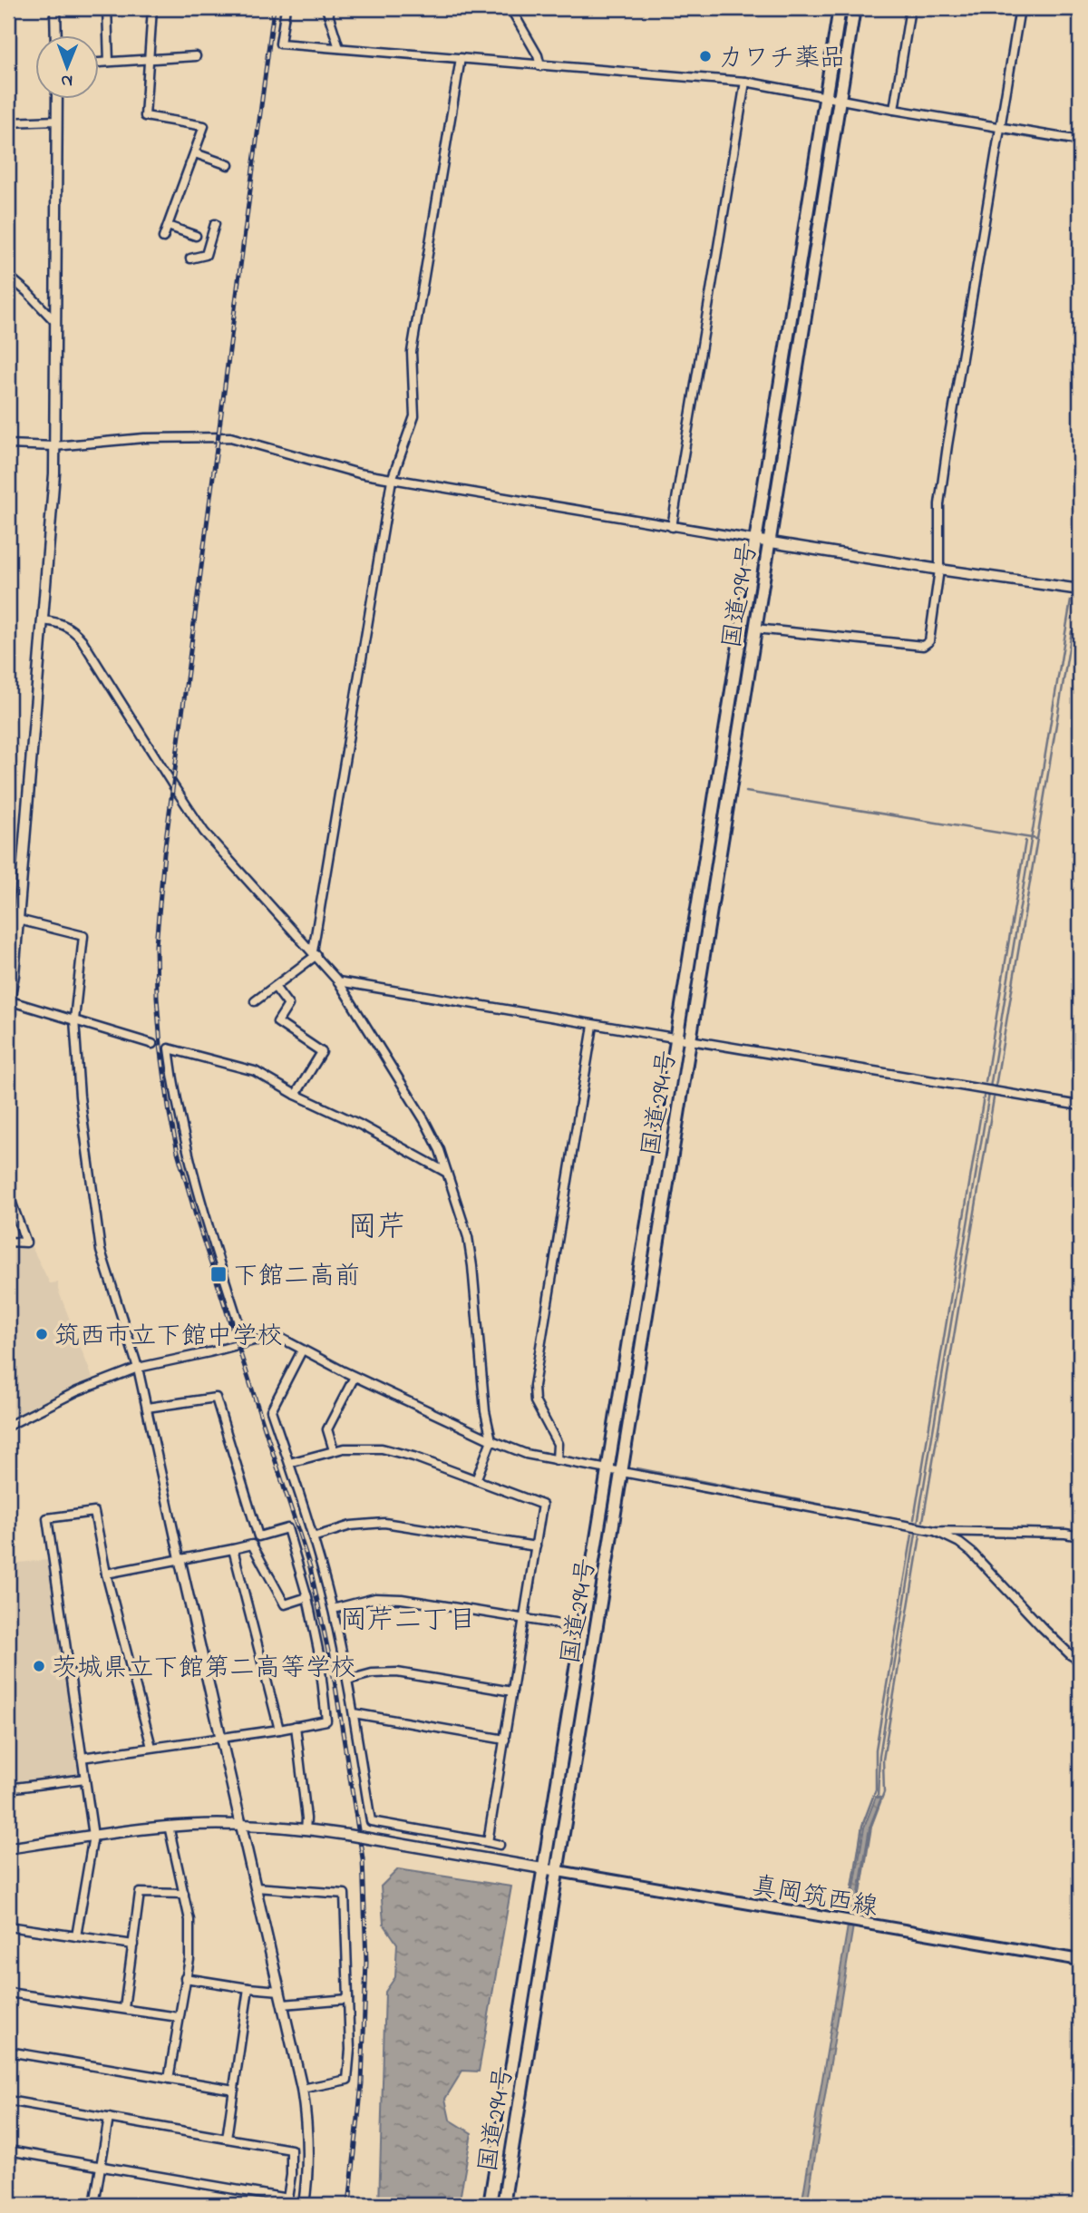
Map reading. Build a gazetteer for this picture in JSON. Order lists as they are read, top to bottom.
{
  "streets": {
    "highway": ["国道294号"],
    "main road": ["真岡筑西線"]
  },
  "crossings": [
    ["国道294号", "真岡筑西線"]
  ],
  "districts": ["岡芹", "岡芹二丁目"],
  "places": {
    "other": ["カワチ薬品", "筑西市立下館中学校", "茨城県立下館第二高等学校"],
    "transit": ["下館二高前"]
  },
  "north": "bottom"
}
